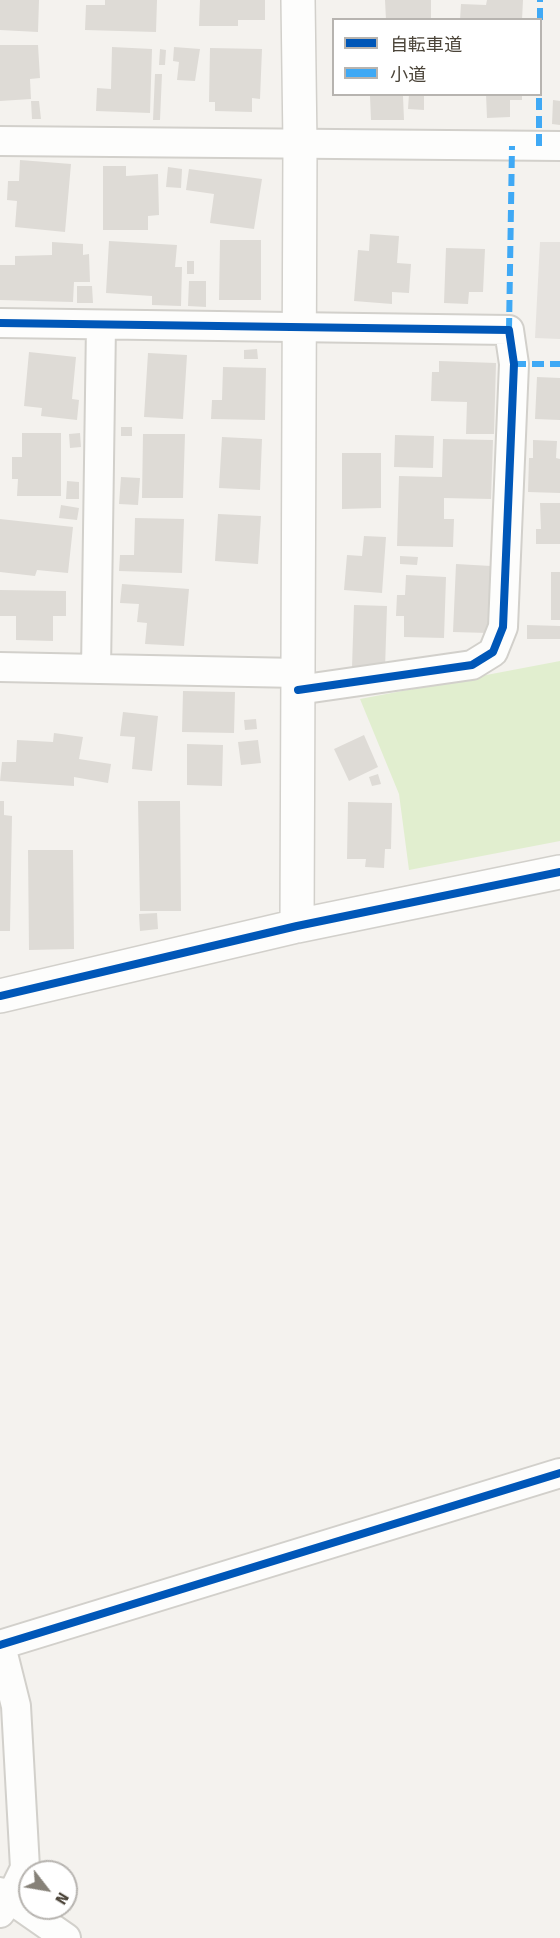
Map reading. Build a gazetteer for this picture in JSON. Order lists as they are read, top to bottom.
{
  "legend": ["自転車道", "小道"],
  "north": "bottom right"
}
